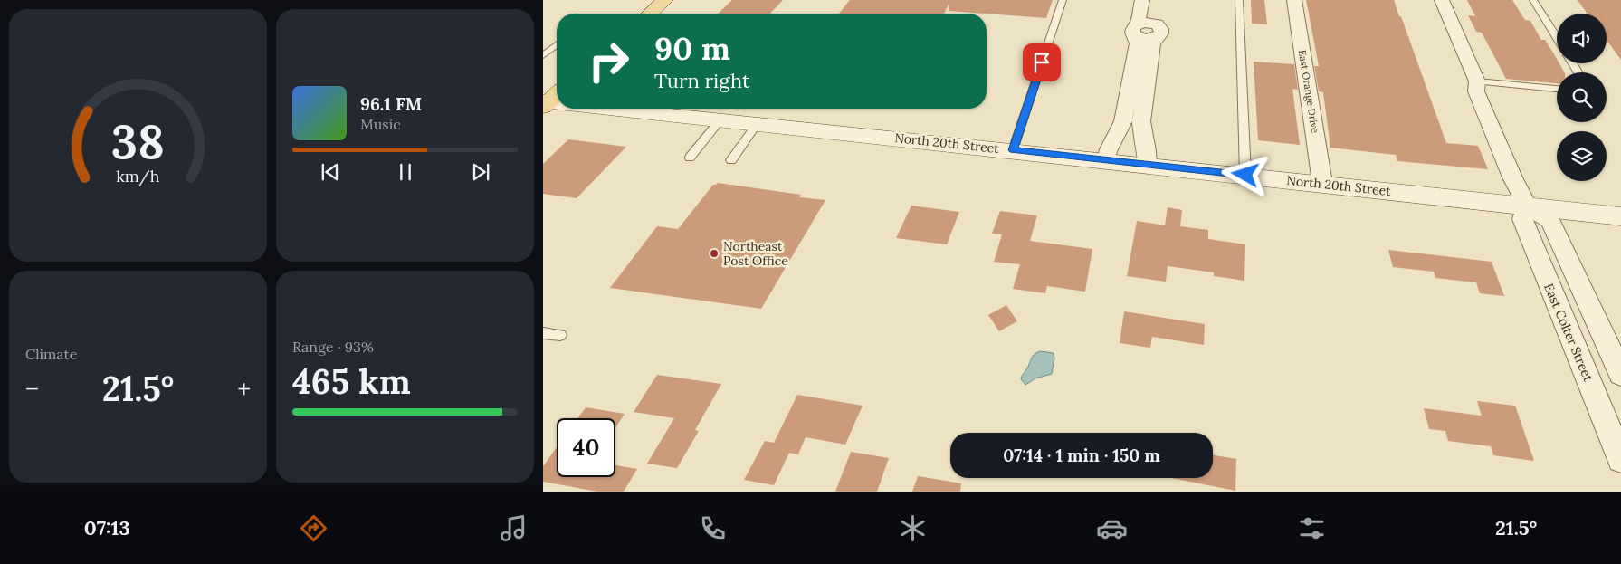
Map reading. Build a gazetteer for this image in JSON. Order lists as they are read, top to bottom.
{
  "streets": {
    "street": ["East Orange Drive", "North 20th Street", "East Colter Street"]
  },
  "crossings": [
    ["East Orange Drive", "North 20th Street"],
    ["North 20th Street", "East Colter Street"]
  ],
  "places": ["Northeast Post Office"],
  "page": {
    "turn": ["90 m", "Turn right"],
    "song": ["96.1 FM", "Music"],
    "tile": [
      "Climate",
      ["Range · 93%", "465 km"]
    ],
    "heat": ["−", "21.5°", "+"],
    "limit": "40",
    "trip": "07:14 · 1 min · 150 m",
    "tabs": ["07:13", "21.5°"],
    "gauge": ["38", "km/h"]
  }
}
